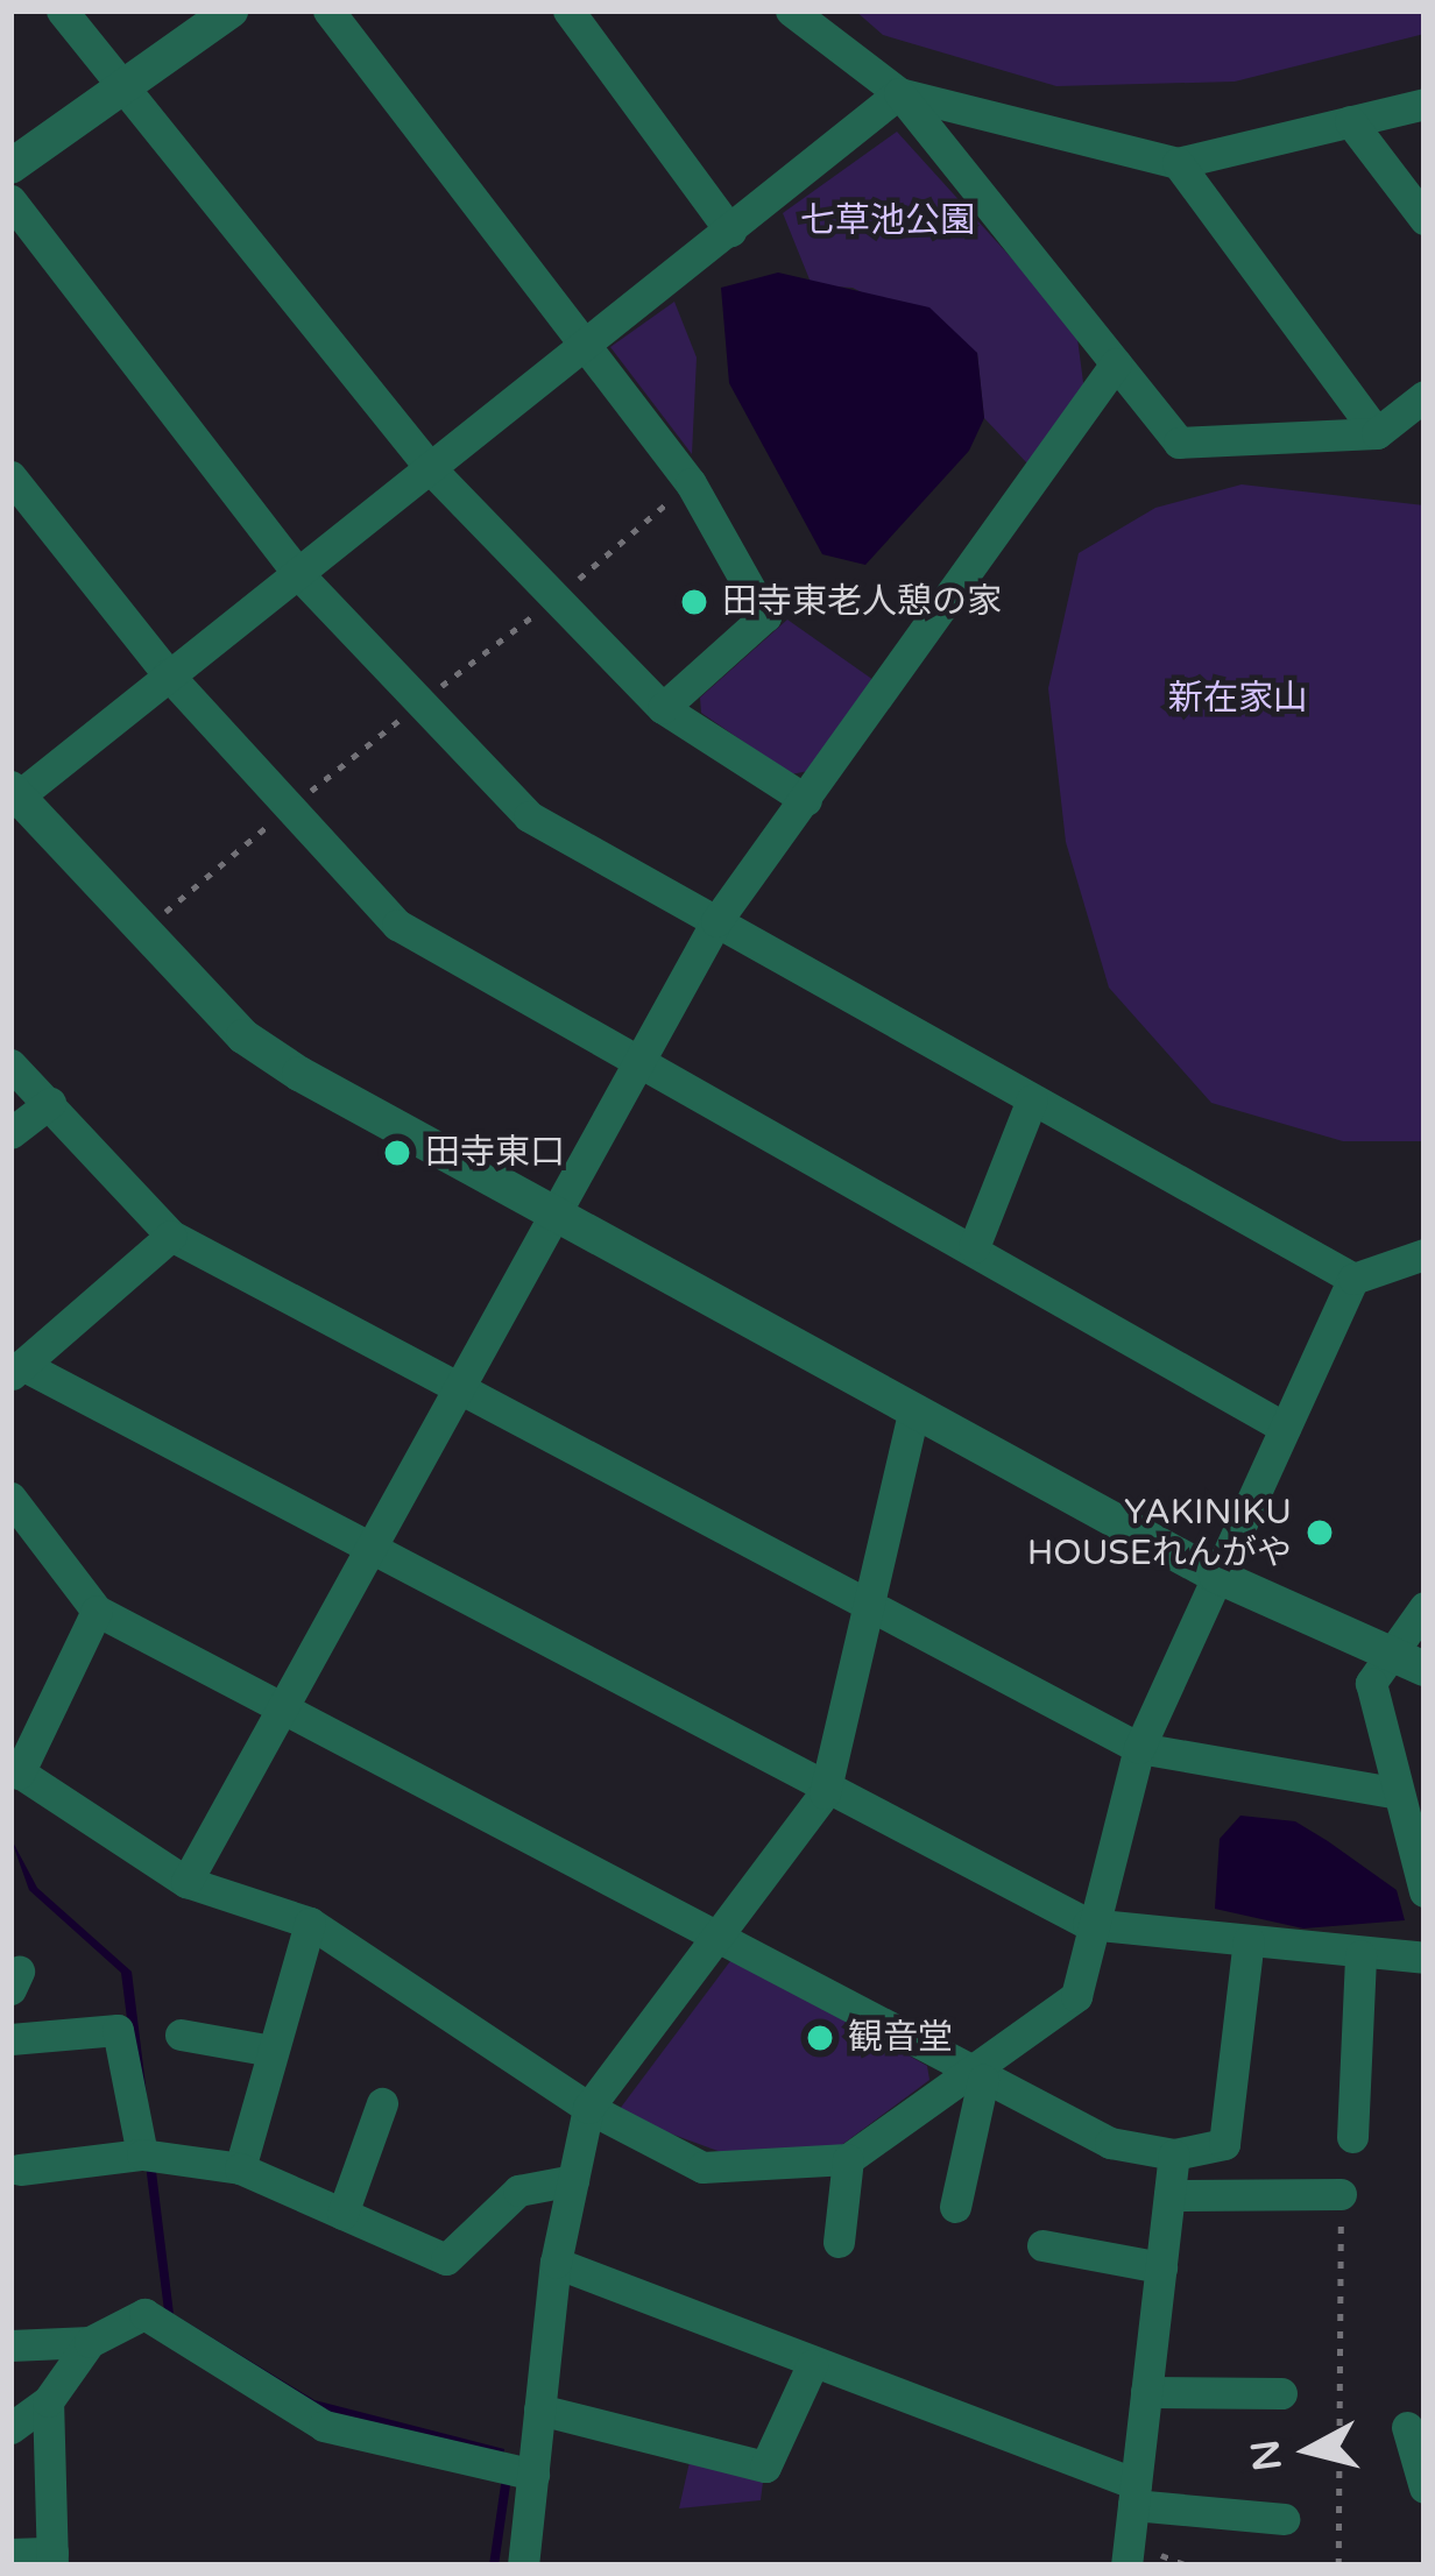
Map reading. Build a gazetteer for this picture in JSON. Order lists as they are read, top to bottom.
{
  "parks": ["七草池公園", "新在家山"],
  "places": [
    "田寺東老人憩の家",
    "田寺東口",
    "YAKINIKU HOUSEれんがや",
    "観音堂"
  ],
  "north": "left"
}
